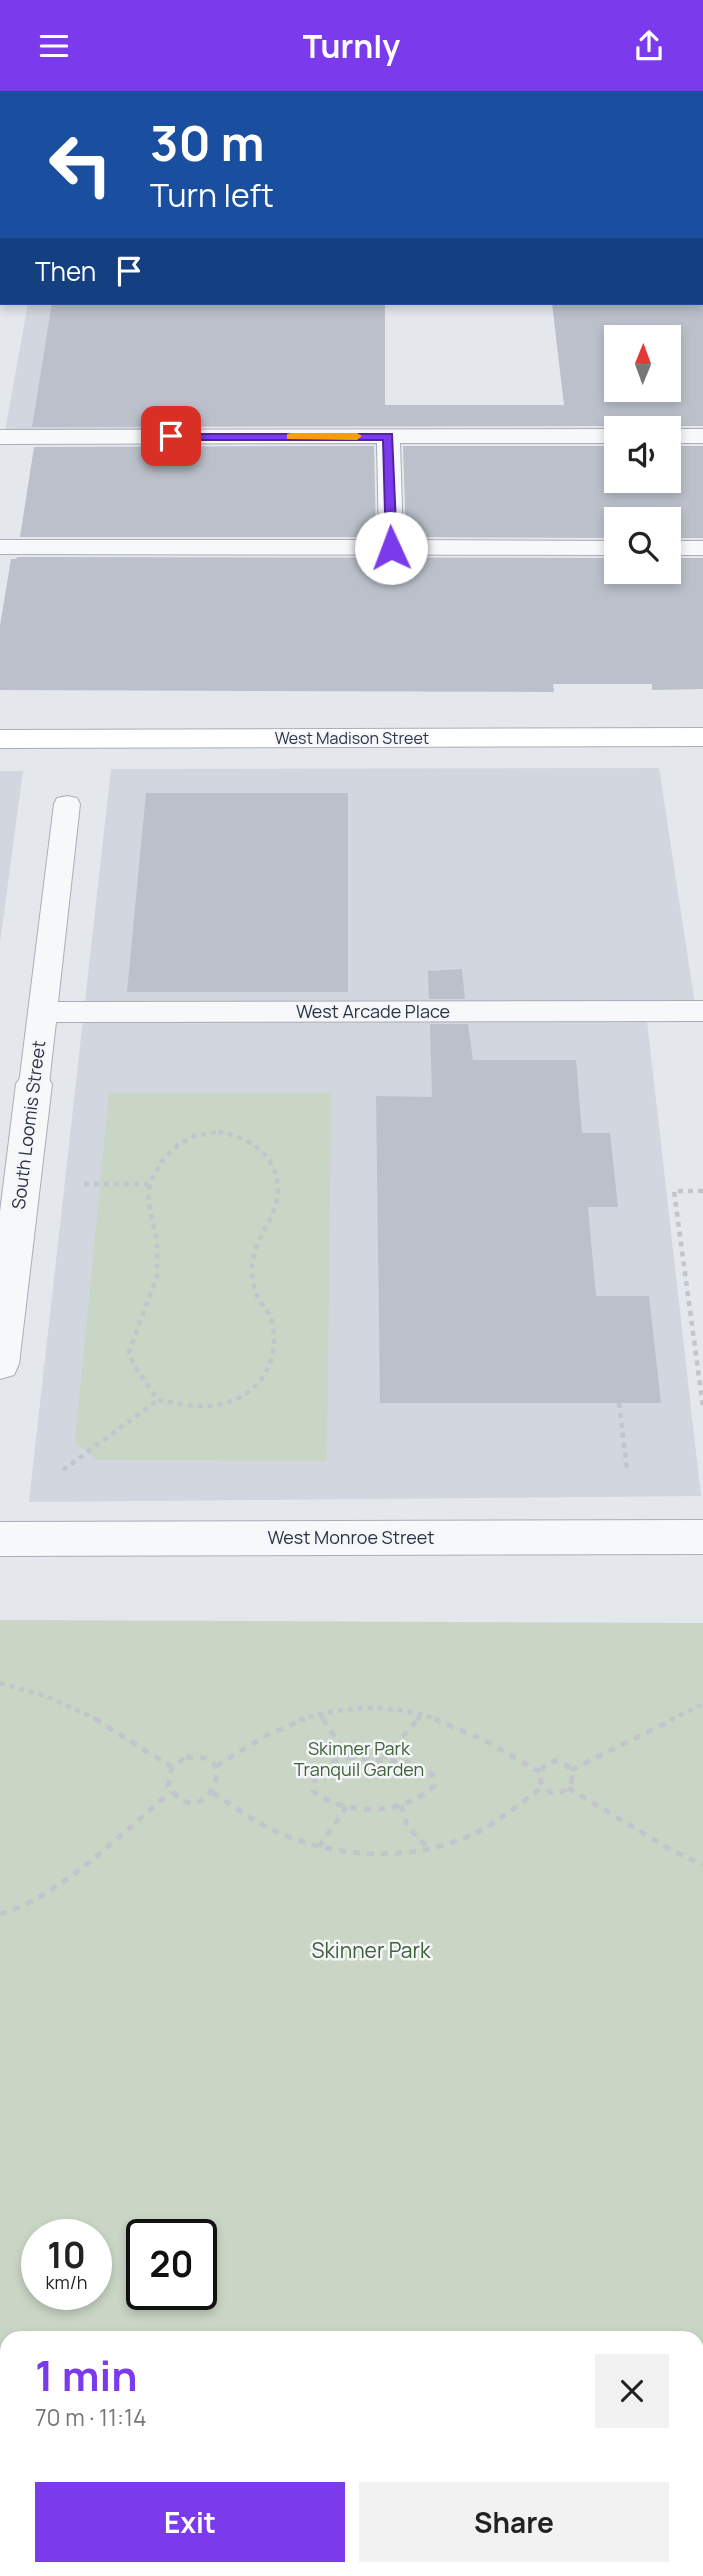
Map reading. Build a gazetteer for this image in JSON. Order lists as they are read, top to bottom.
{
  "streets": {
    "main road": ["West Madison Street"],
    "street": ["South Loomis Street", "West Monroe Street"],
    "lane": ["West Arcade Place"]
  },
  "crossings": [
    ["West Arcade Place", "South Loomis Street"]
  ],
  "parks": ["Skinner Park Tranquil Garden", "Skinner Park"],
  "north": "top",
  "page": {
    "header": "Turnly",
    "turn": ["30 m", "Turn left"],
    "then": "Then",
    "speed": "10 km/h",
    "limit": "20",
    "heading": ["1 min", "70 m · 11:14"],
    "buttons": ["Exit", "Share"]
  }
}
